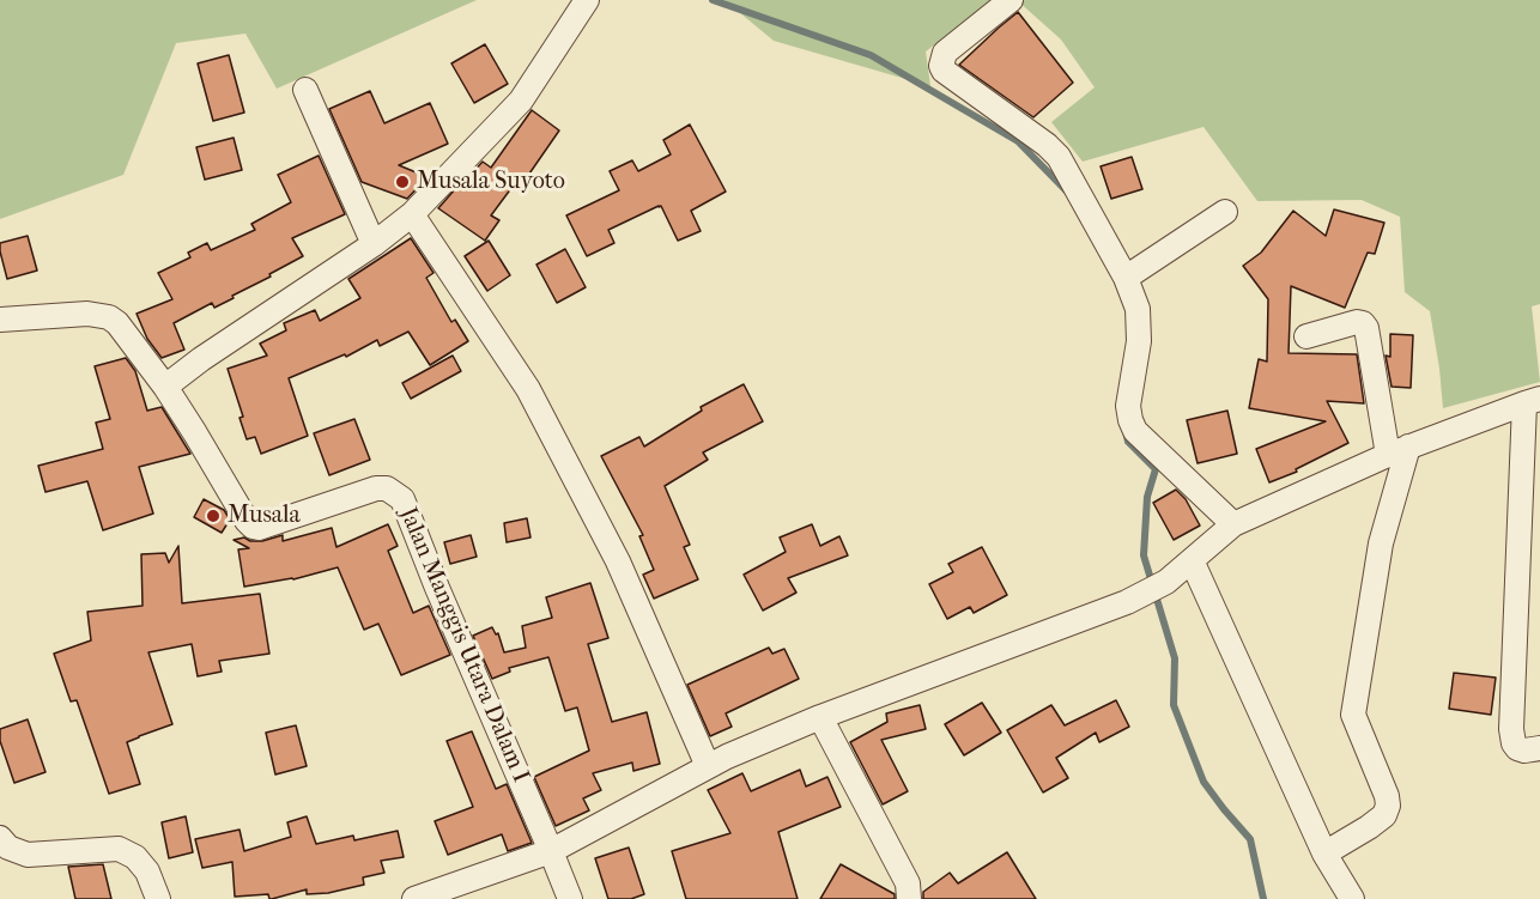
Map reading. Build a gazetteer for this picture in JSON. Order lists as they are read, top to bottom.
{
  "streets": {
    "street": ["Jalan Manggis Utara Dalam I"]
  },
  "places": ["Musala Suyoto", "Musala"]
}
